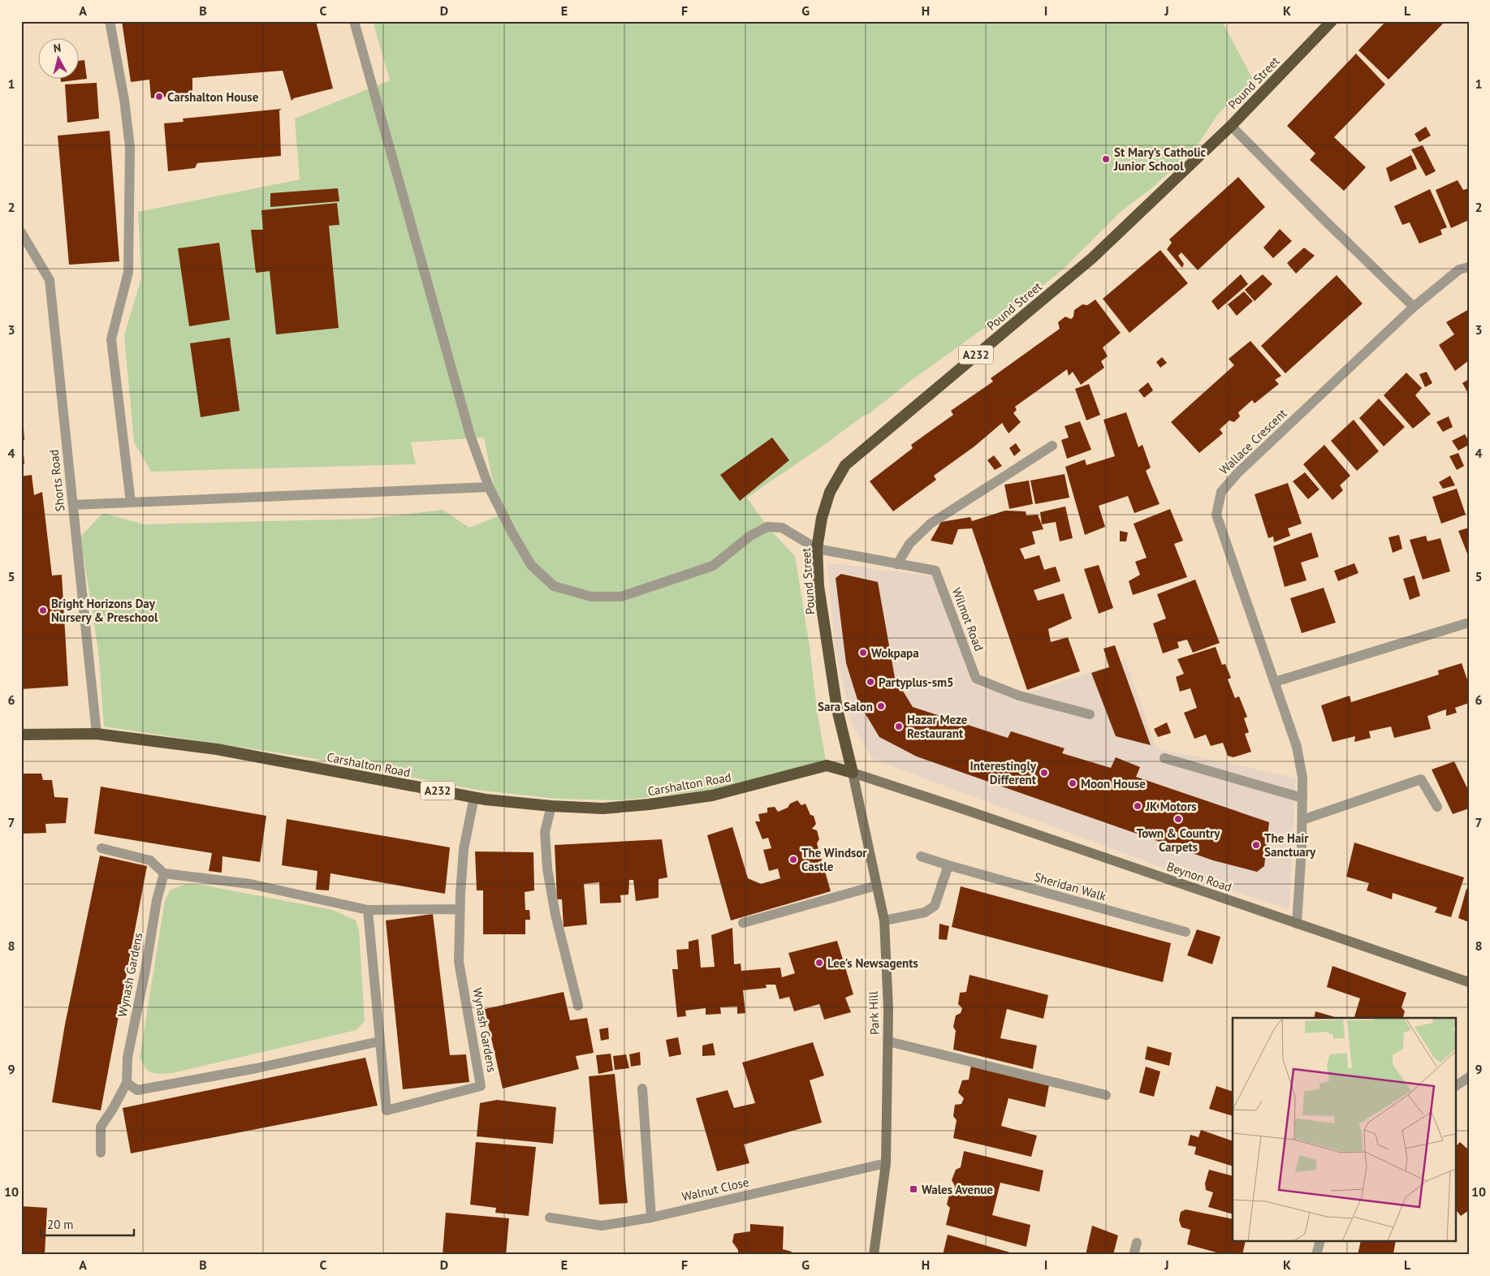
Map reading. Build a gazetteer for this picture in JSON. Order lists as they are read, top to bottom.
{
  "streets": {
    "highway": ["Pound Street", "A232", "Carshalton Road"],
    "main road": ["Beynon Road", "Park Hill"],
    "street": [
      "Wallace Crescent",
      "Shorts Road",
      "Wilmot Road",
      "Sheridan Walk",
      "Wynash Gardens",
      "Walnut Close"
    ]
  },
  "crossings": [
    ["Pound Street", "Wilmot Road"],
    ["Pound Street", "Carshalton Road"],
    ["Pound Street", "Beynon Road"],
    ["Pound Street", "Park Hill"],
    ["Wallace Crescent", "Beynon Road"],
    ["Shorts Road", "Carshalton Road"],
    ["Carshalton Road", "Beynon Road"],
    ["Carshalton Road", "Wynash Gardens"],
    ["Carshalton Road", "Park Hill"],
    ["Beynon Road", "Park Hill"],
    ["Park Hill", "Walnut Close"]
  ],
  "places": {
    "other": [
      "Carshalton House",
      "St Mary’s Catholic Junior School",
      "Bright Horizons Day Nursery & Preschool",
      "Wokpapa",
      "Partyplus-sm5",
      "Sara Salon",
      "Hazar Meze Restaurant",
      "Interestingly Different",
      "Moon House",
      "JK Motors",
      "Town & Country Carpets",
      "The Hair Sanctuary",
      "The Windsor Castle",
      "Lee's Newsagents"
    ],
    "transit": ["Wales Avenue"]
  },
  "scale_bar": "20 m",
  "north": "top",
  "grid": {
    "columns": [
      "A",
      "B",
      "C",
      "D",
      "E",
      "F",
      "G",
      "H",
      "I",
      "J",
      "K",
      "L"
    ],
    "rows": [
      "1",
      "2",
      "3",
      "4",
      "5",
      "6",
      "7",
      "8",
      "9",
      "10"
    ]
  }
}
